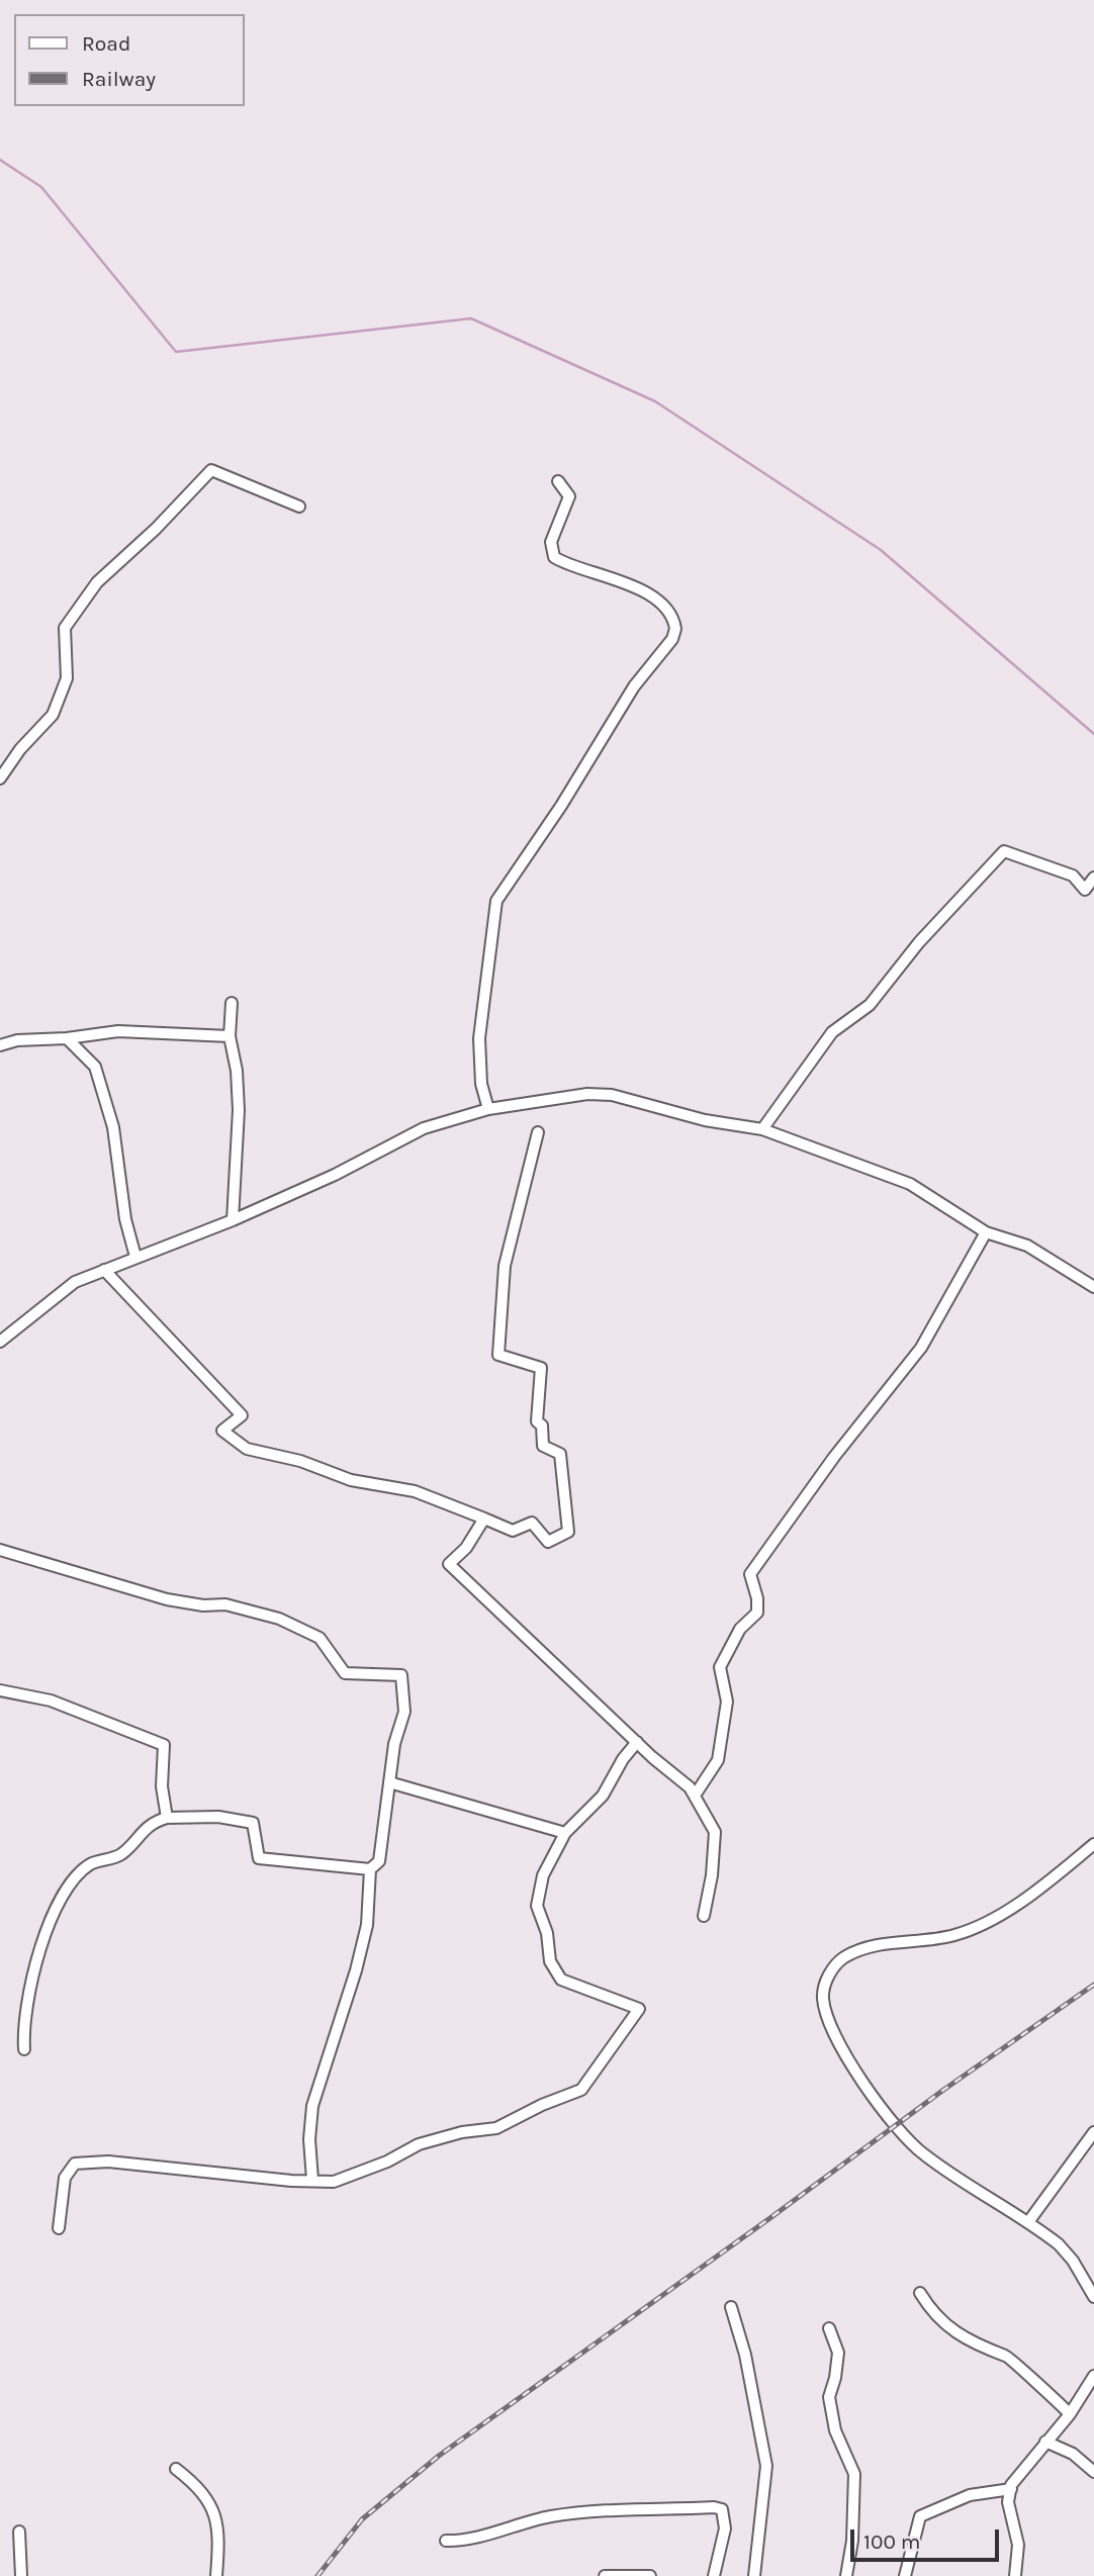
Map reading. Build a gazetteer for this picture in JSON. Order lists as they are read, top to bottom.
{
  "legend": ["Road", "Railway"],
  "scale_bar": "100 m"
}
